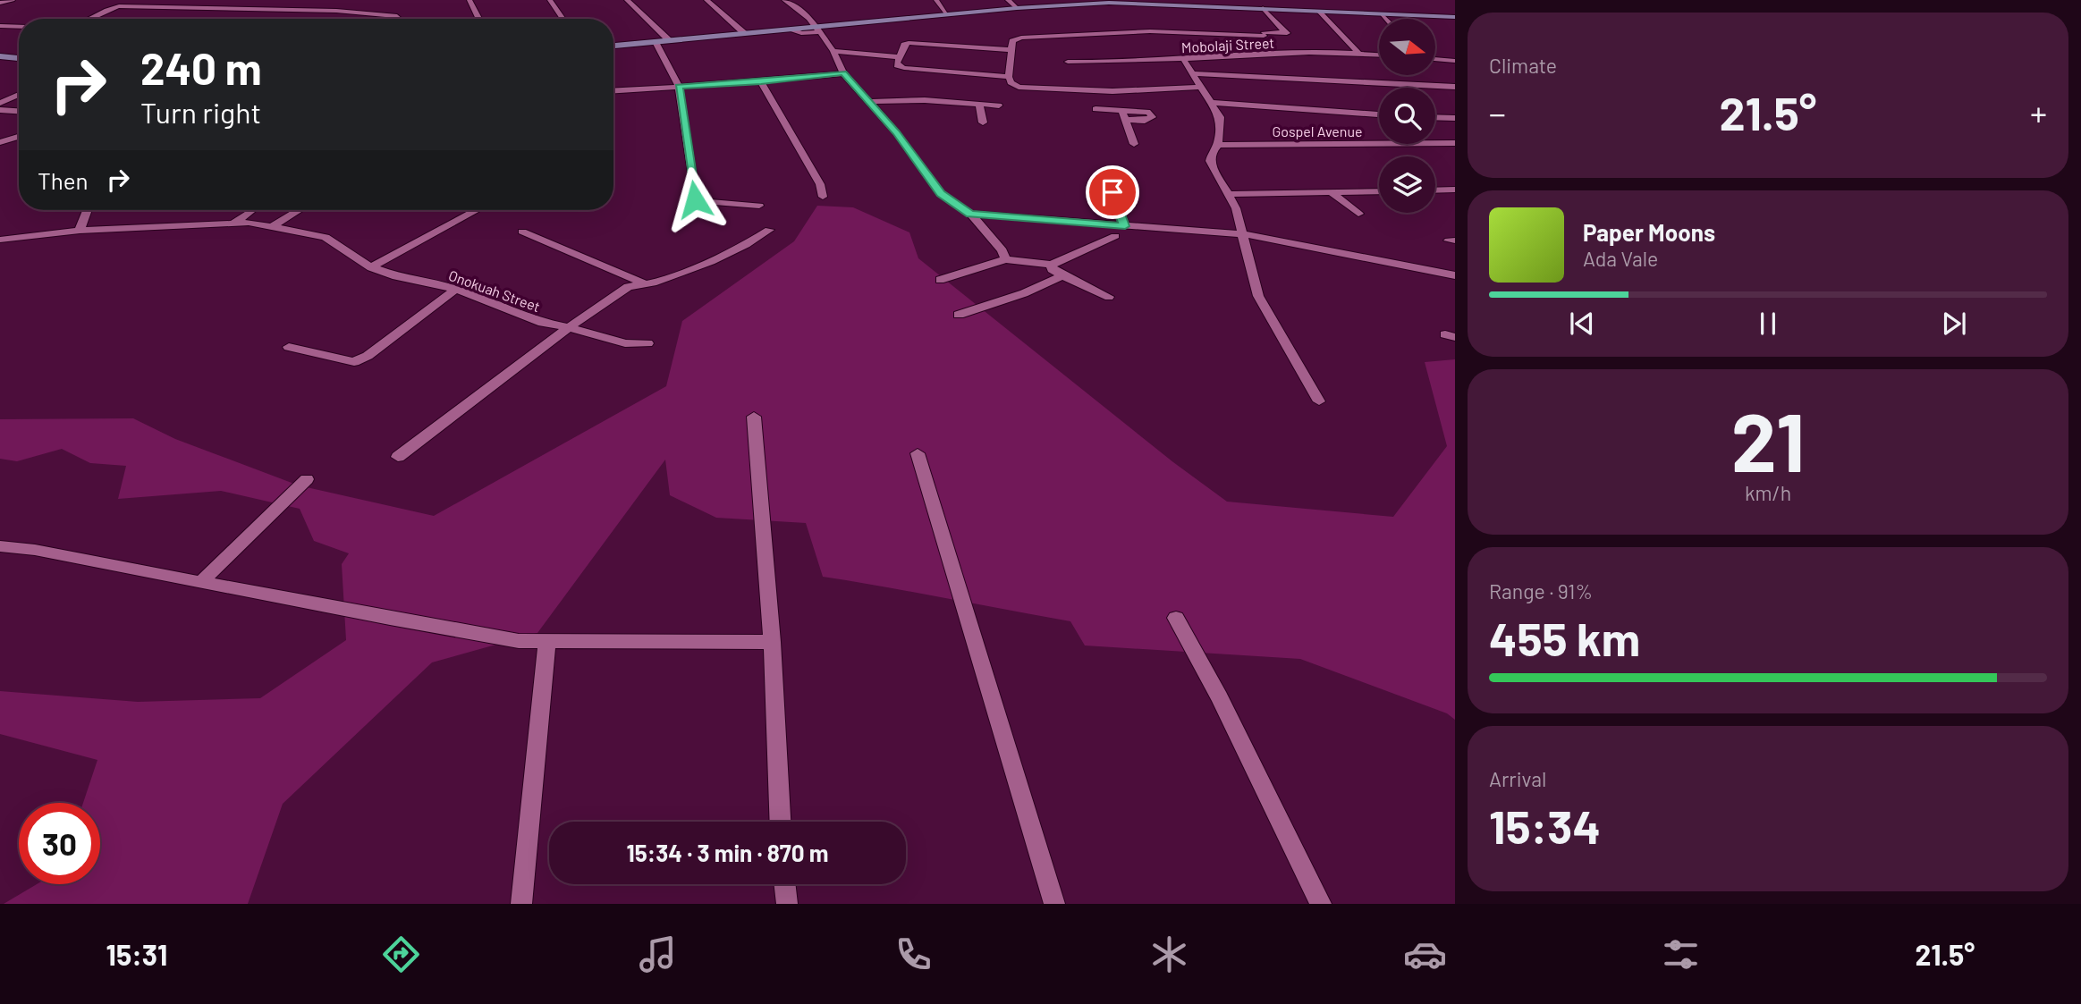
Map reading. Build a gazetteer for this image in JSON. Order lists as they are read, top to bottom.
{
  "streets": {
    "street": ["Mobolaji Street", "Gospel Avenue", "Onokuah Street"]
  },
  "north": "right",
  "page": {
    "tile": [
      "Climate",
      ["21", "km/h"],
      ["Range · 91%", "455 km"],
      ["Arrival", "15:34"]
    ],
    "turn": ["240 m", "Turn right"],
    "heat": ["−", "21.5°", "+"],
    "then": "Then",
    "song": ["Paper Moons", "Ada Vale"],
    "limit": "30",
    "trip": "15:34 · 3 min · 870 m",
    "tabs": ["15:31", "21.5°"]
  }
}
